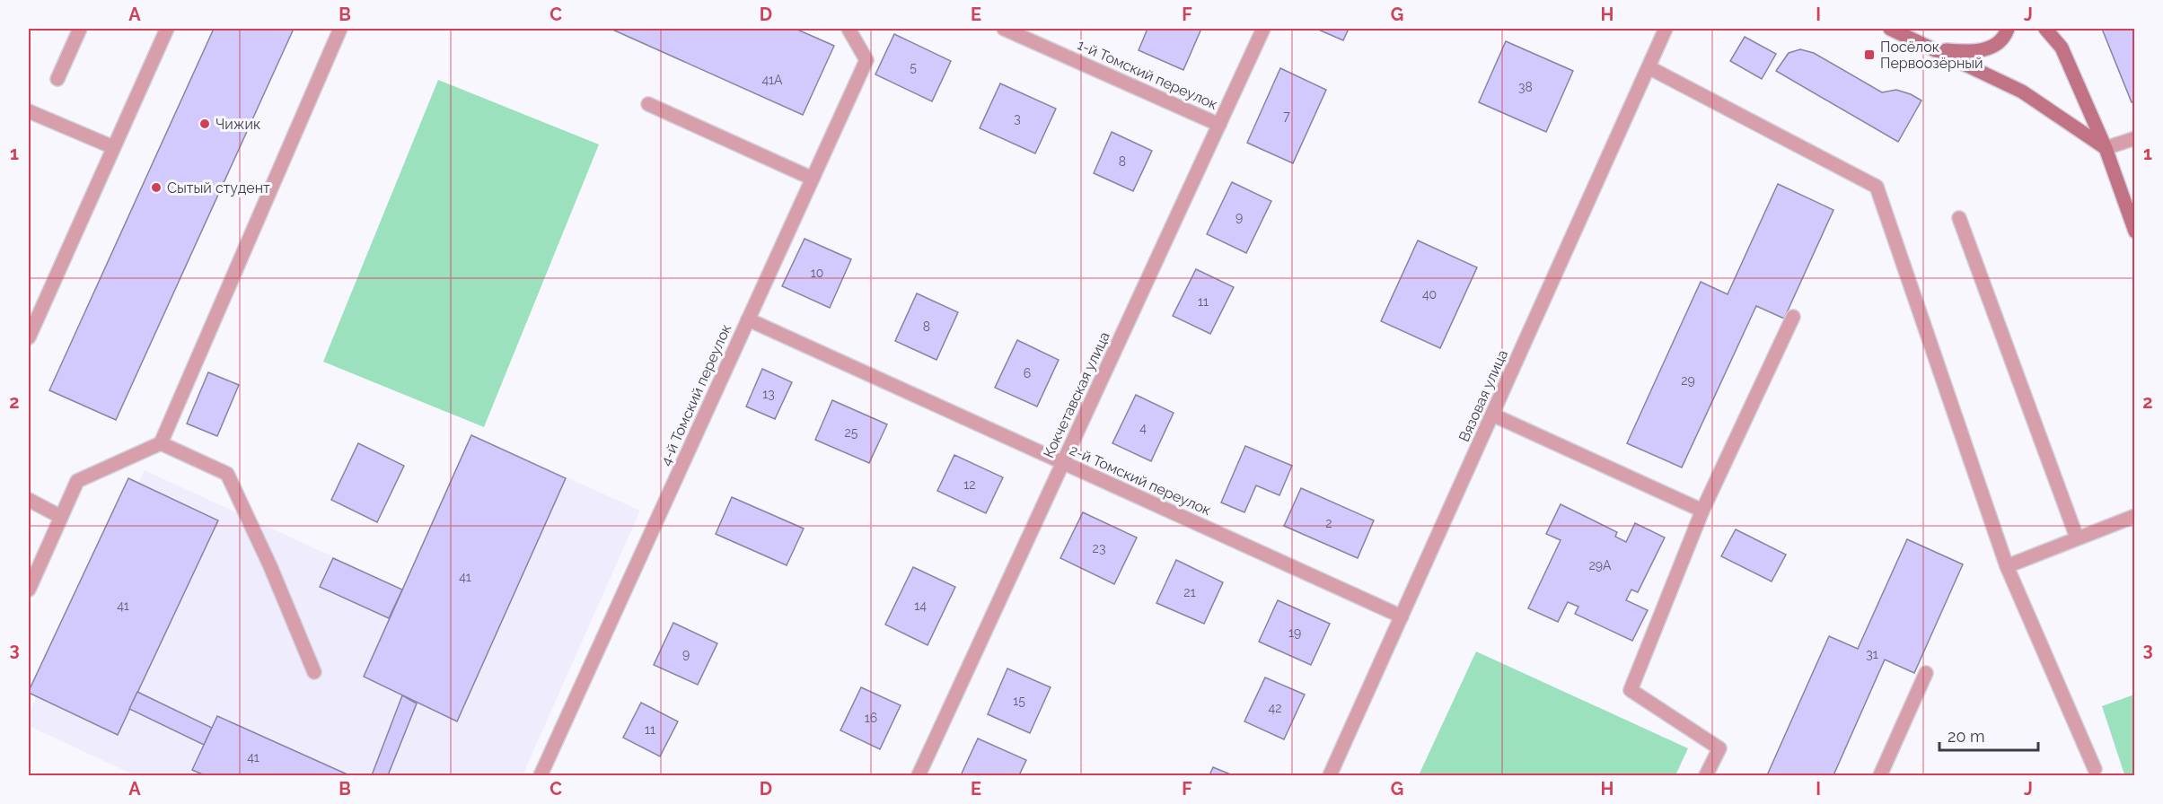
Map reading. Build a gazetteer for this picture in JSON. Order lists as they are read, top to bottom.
{
  "streets": {
    "street": [
      "1-й Томский переулок",
      "4-й Томский переулок",
      "Кокчетавская улица",
      "Вязовая улица",
      "2-й Томский переулок"
    ]
  },
  "crossings": [
    ["1-й Томский переулок", "Кокчетавская улица"],
    ["4-й Томский переулок", "2-й Томский переулок"],
    ["Кокчетавская улица", "2-й Томский переулок"],
    ["Вязовая улица", "2-й Томский переулок"]
  ],
  "places": {
    "transit": ["Посёлок Первоозёрный"],
    "other": ["Чижик", "Сытый студент"]
  },
  "house_numbers": [
    "5",
    "41А",
    "38",
    "7",
    "3",
    "8",
    "9",
    "10",
    "40",
    "11",
    "8",
    "6",
    "29",
    "13",
    "4",
    "25",
    "12",
    "2",
    "23",
    "29А",
    "41",
    "21",
    "41",
    "14",
    "19",
    "9",
    "31",
    "15",
    "42",
    "16",
    "11",
    "41"
  ],
  "scale_bar": "20 m",
  "grid": {
    "columns": [
      "A",
      "B",
      "C",
      "D",
      "E",
      "F",
      "G",
      "H",
      "I",
      "J"
    ],
    "rows": ["1", "2", "3"]
  }
}
